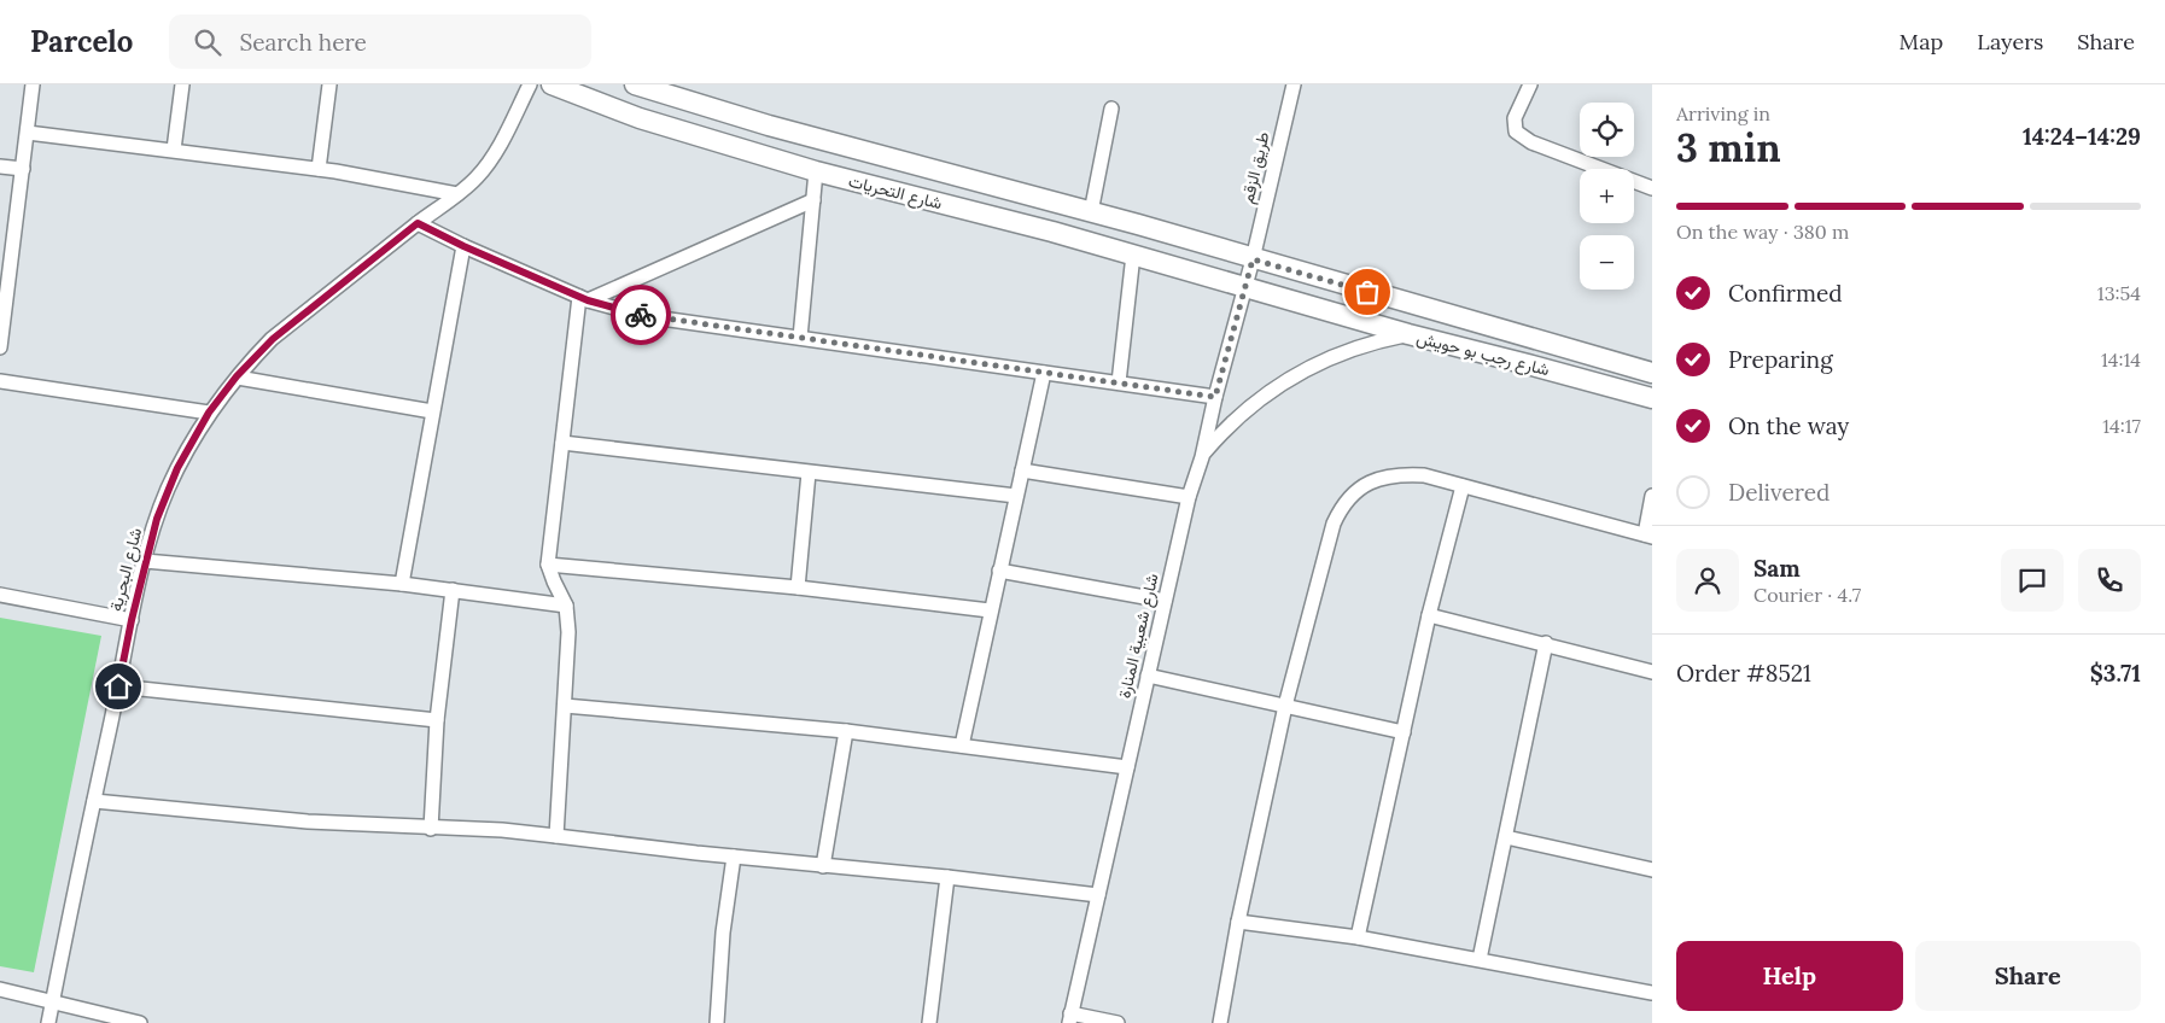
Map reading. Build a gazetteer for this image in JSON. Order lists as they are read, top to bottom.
{
  "streets": {
    "main road": ["شارع التحريات", "شارع رجب بو حويش"],
    "street": ["طريق الزقم", "شارع البحرية", "شارع شعبية المنارة"]
  },
  "crossings": [
    ["طريق الزقم", "شارع التحريات"],
    ["طريق الزقم", "شارع رجب بو حويش"],
    ["طريق الزقم", "شارع شعبية المنارة"],
    ["شارع التحريات", "شارع رجب بو حويش"],
    ["شارع التحريات", "شارع شعبية المنارة"],
    ["شارع رجب بو حويش", "شارع شعبية المنارة"]
  ],
  "page": {
    "header": "Parcelo",
    "search": "Search here",
    "nav": ["Map", "Layers", "Share"],
    "heading": ["3 min", "Arriving in", "14:24–14:29"],
    "panel": [
      "Sam",
      "Courier · 4.7",
      "Order #8521",
      "$3.71"
    ],
    "map_buttons": ["+", "−"],
    "bar": "On the way · 380 m",
    "list": [
      ["Confirmed", "13:54"],
      ["Preparing", "14:14"],
      ["On the way", "14:17"],
      "Delivered"
    ],
    "buttons": ["Help", "Share"]
  }
}
